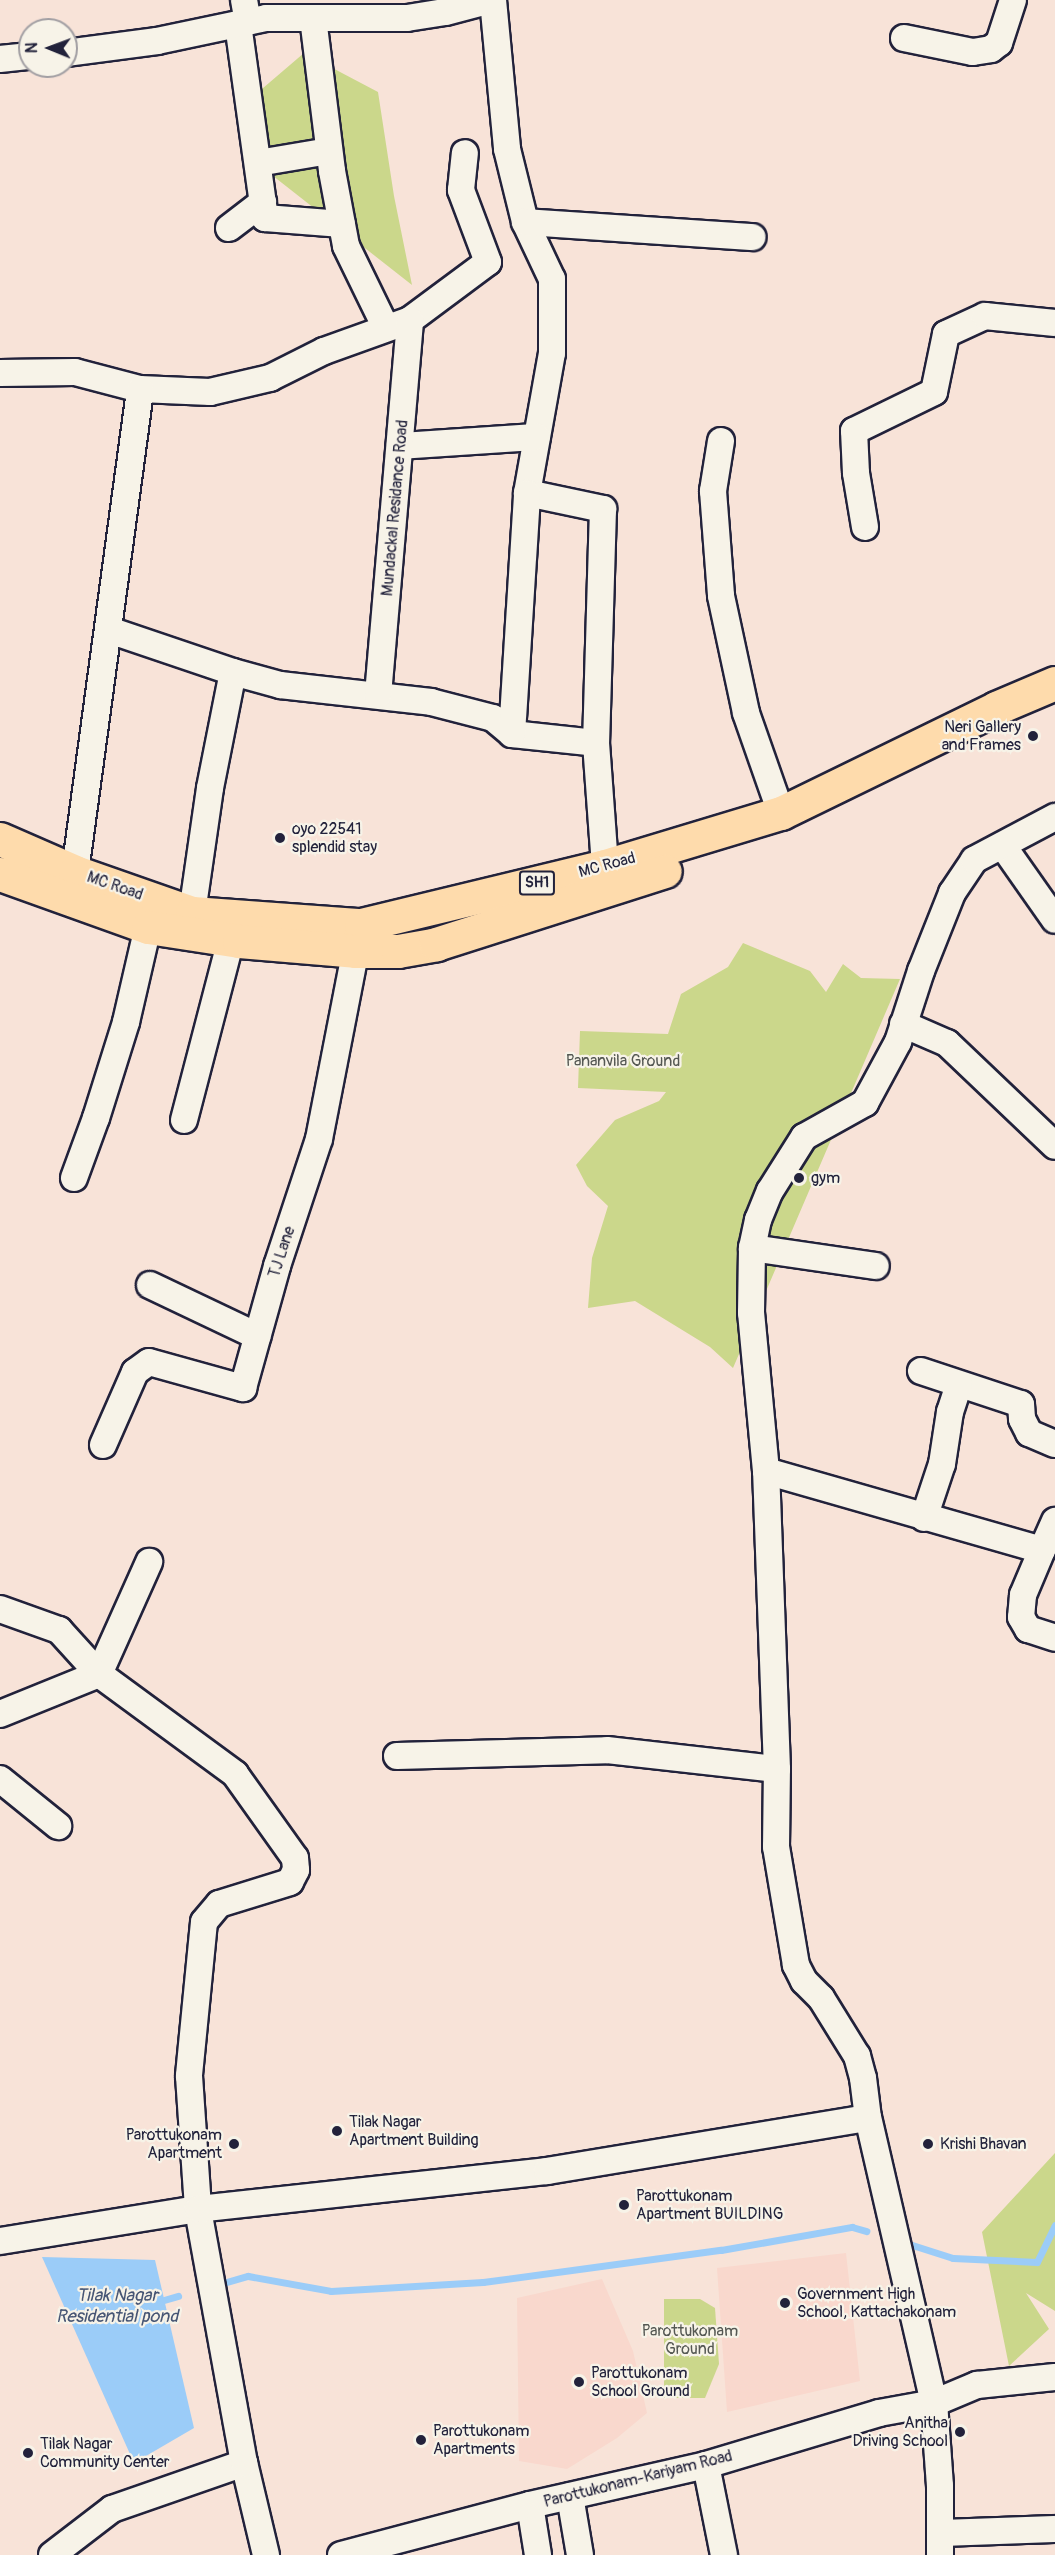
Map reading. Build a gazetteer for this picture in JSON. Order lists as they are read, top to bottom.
{
  "streets": {
    "main road": ["MC Road", "SH1"],
    "street": ["Mundackal Residance Road", "TJ Lane", "Parottukonam-Kariyam Road"]
  },
  "crossings": [
    ["MC Road", "TJ Lane"]
  ],
  "water": ["Tilak Nagar Residential pond"],
  "parks": ["Pananvila Ground", "Parottukonam Ground"],
  "places": [
    "Neri Gallery and Frames",
    "oyo 22541 splendid stay",
    "gym",
    "Tilak Nagar Apartment Building",
    "Parottukonam Apartment",
    "Krishi Bhavan",
    "Parottukonam Apartment BUILDING",
    "Government High School, Kattachakonam",
    "Parottukonam School Ground",
    "Anitha Driving School",
    "Parottukonam Apartments",
    "Tilak Nagar Community Center"
  ],
  "north": "left"
}
